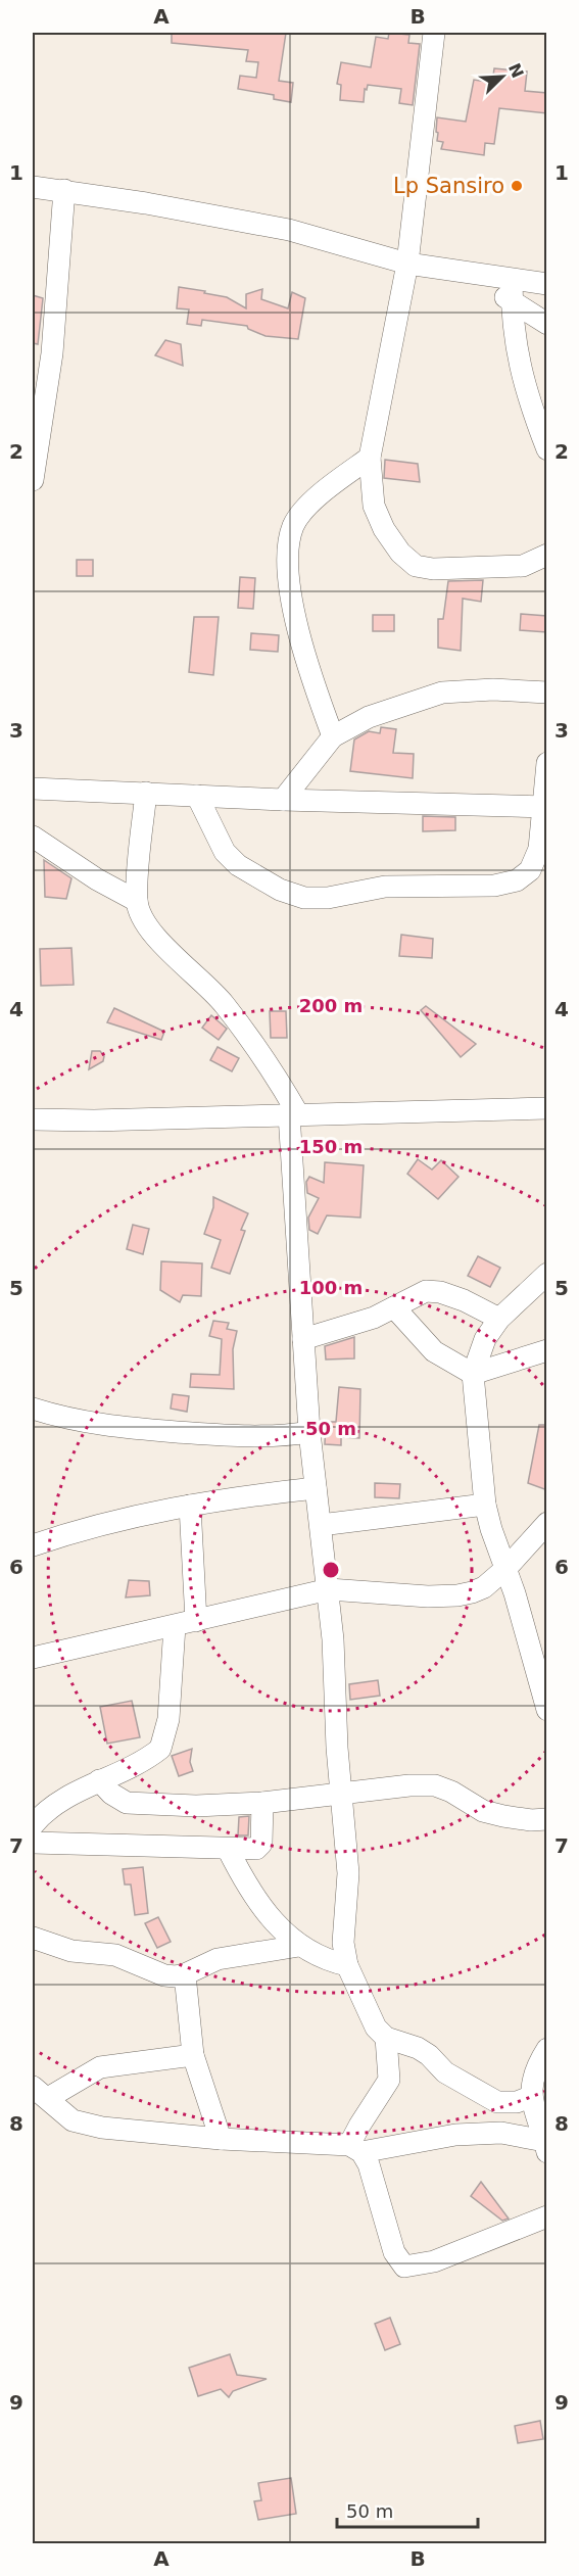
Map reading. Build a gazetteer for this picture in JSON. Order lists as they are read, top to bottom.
{
  "places": ["Lp Sansiro"],
  "scale_bar": "50 m",
  "north": "top right",
  "grid": {
    "columns": ["A", "B"],
    "rows": [
      "1",
      "2",
      "3",
      "4",
      "5",
      "6",
      "7",
      "8",
      "9"
    ]
  },
  "rings": [
    "200 m",
    "150 m",
    "100 m",
    "50 m"
  ]
}
